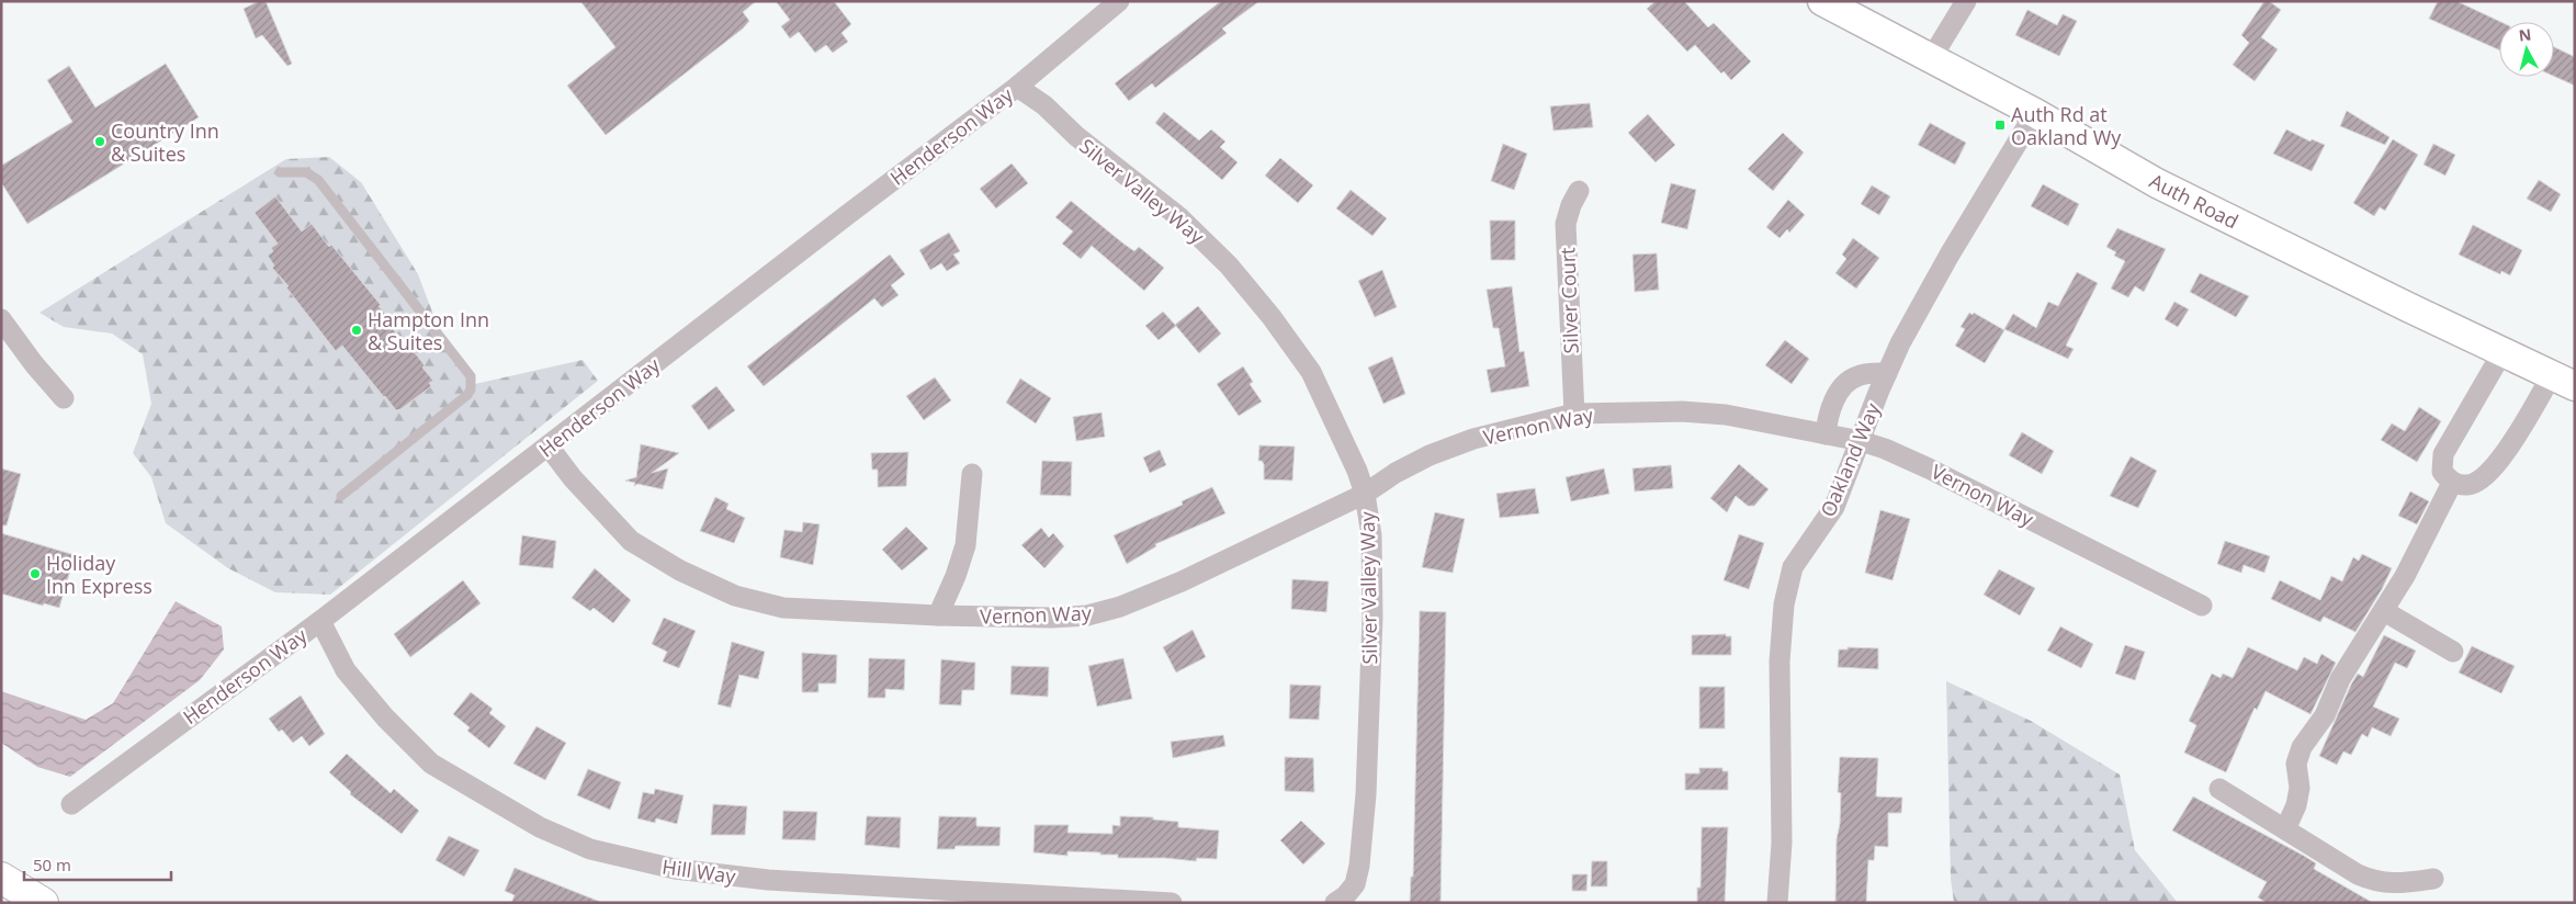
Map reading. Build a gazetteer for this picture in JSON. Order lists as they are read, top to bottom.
{
  "streets": {
    "main road": ["Auth Road"],
    "street": [
      "Henderson Way",
      "Silver Valley Way",
      "Silver Court",
      "Vernon Way",
      "Oakland Way",
      "Hill Way"
    ]
  },
  "crossings": [
    ["Henderson Way", "Silver Valley Way"],
    ["Henderson Way", "Vernon Way"],
    ["Henderson Way", "Hill Way"],
    ["Silver Valley Way", "Vernon Way"],
    ["Auth Road", "Oakland Way"],
    ["Silver Court", "Vernon Way"],
    ["Vernon Way", "Oakland Way"]
  ],
  "places": {
    "transit": ["Auth Rd at Oakland Wy"],
    "other": ["Country Inn & Suites", "Hampton Inn & Suites", "Holiday Inn Express"]
  },
  "scale_bar": "50 m",
  "north": "top"
}
